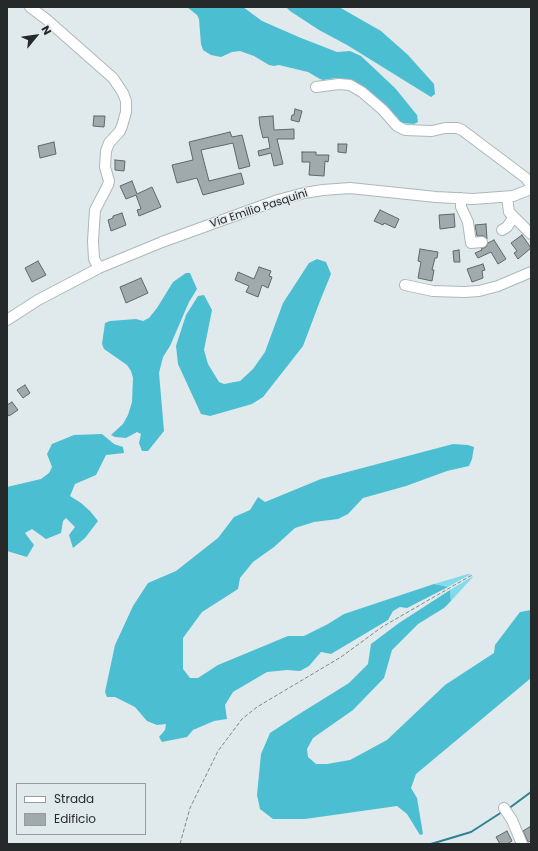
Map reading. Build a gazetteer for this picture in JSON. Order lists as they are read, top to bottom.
{
  "streets": {
    "street": ["Via Emilio Pasquini"]
  },
  "legend": ["Strada", "Edificio"],
  "north": "top right"
}
